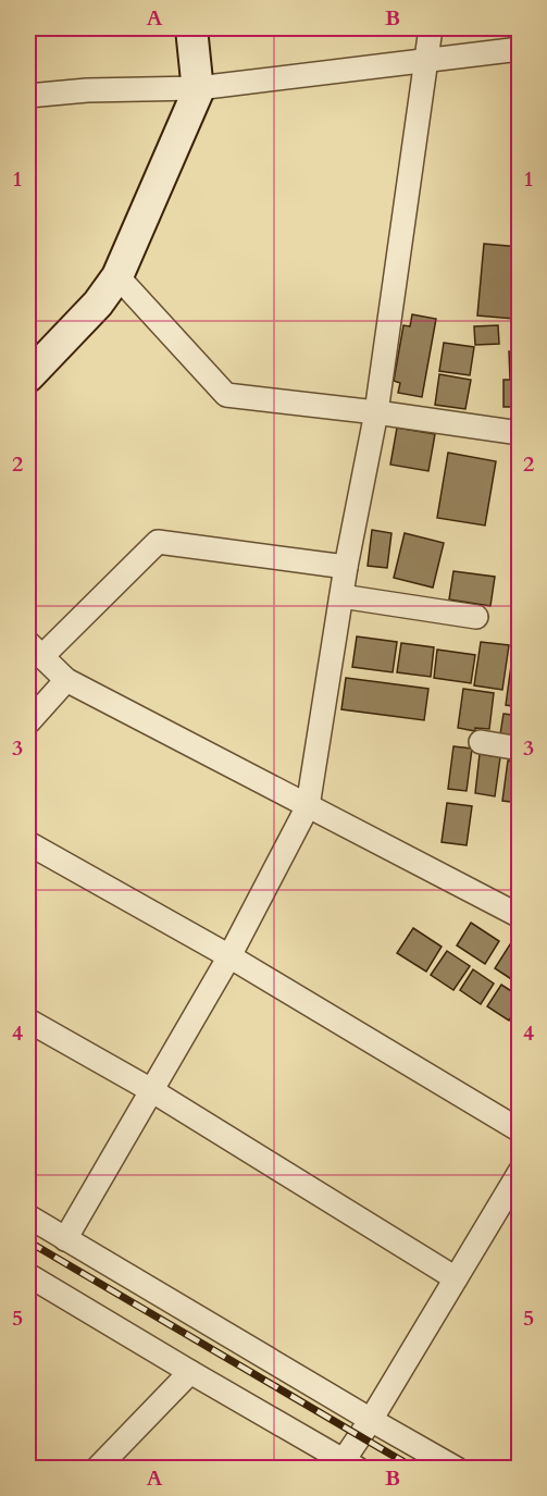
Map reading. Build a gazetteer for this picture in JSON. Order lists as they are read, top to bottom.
{
  "grid": {
    "columns": ["A", "B"],
    "rows": [
      "1",
      "2",
      "3",
      "4",
      "5"
    ]
  }
}
